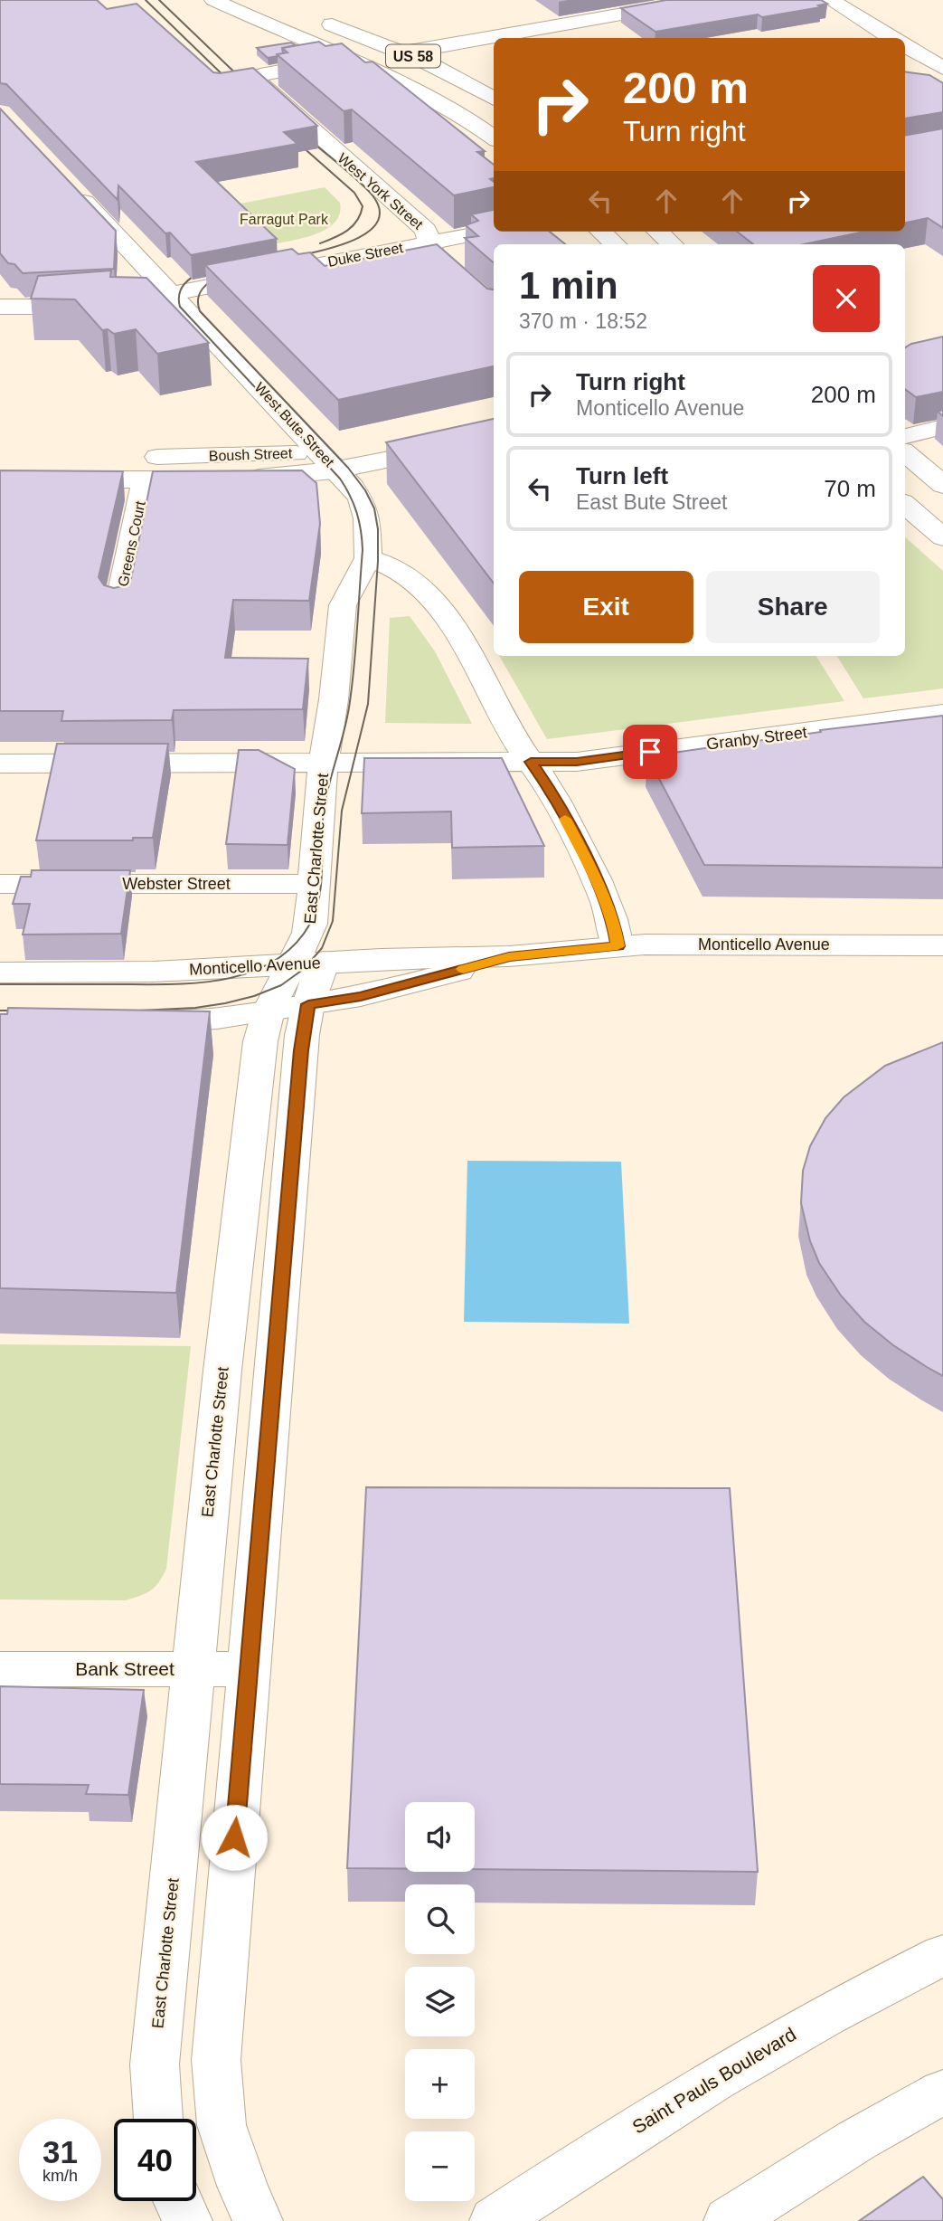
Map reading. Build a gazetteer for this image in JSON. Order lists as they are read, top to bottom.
{
  "streets": {
    "street": [
      "US 58",
      "West York Street",
      "Duke Street",
      "West Bute Street",
      "Boush Street",
      "Greens Court",
      "Granby Street",
      "East Charlotte Street",
      "Webster Street",
      "Monticello Avenue",
      "Bank Street",
      "Saint Pauls Boulevard"
    ]
  },
  "crossings": [
    ["US 58", "West York Street"],
    ["West York Street", "Duke Street"],
    ["Duke Street", "West Bute Street"],
    ["West Bute Street", "Boush Street"],
    ["West Bute Street", "East Charlotte Street"],
    ["Boush Street", "Greens Court"],
    ["Granby Street", "East Charlotte Street"],
    ["East Charlotte Street", "Webster Street"],
    ["East Charlotte Street", "Monticello Avenue"],
    ["East Charlotte Street", "Bank Street"]
  ],
  "parks": ["Farragut Park"],
  "page": {
    "turn": ["200 m", "Turn right"],
    "heading": ["1 min", "370 m · 18:52"],
    "list": [
      {
        "name": "Turn right",
        "note": "Monticello Avenue",
        "value": "200 m"
      },
      {
        "name": "Turn left",
        "note": "East Bute Street",
        "value": "70 m"
      }
    ],
    "buttons": ["Exit", "Share"],
    "map_buttons": ["+", "−"],
    "speed": "31 km/h",
    "limit": "40"
  }
}
